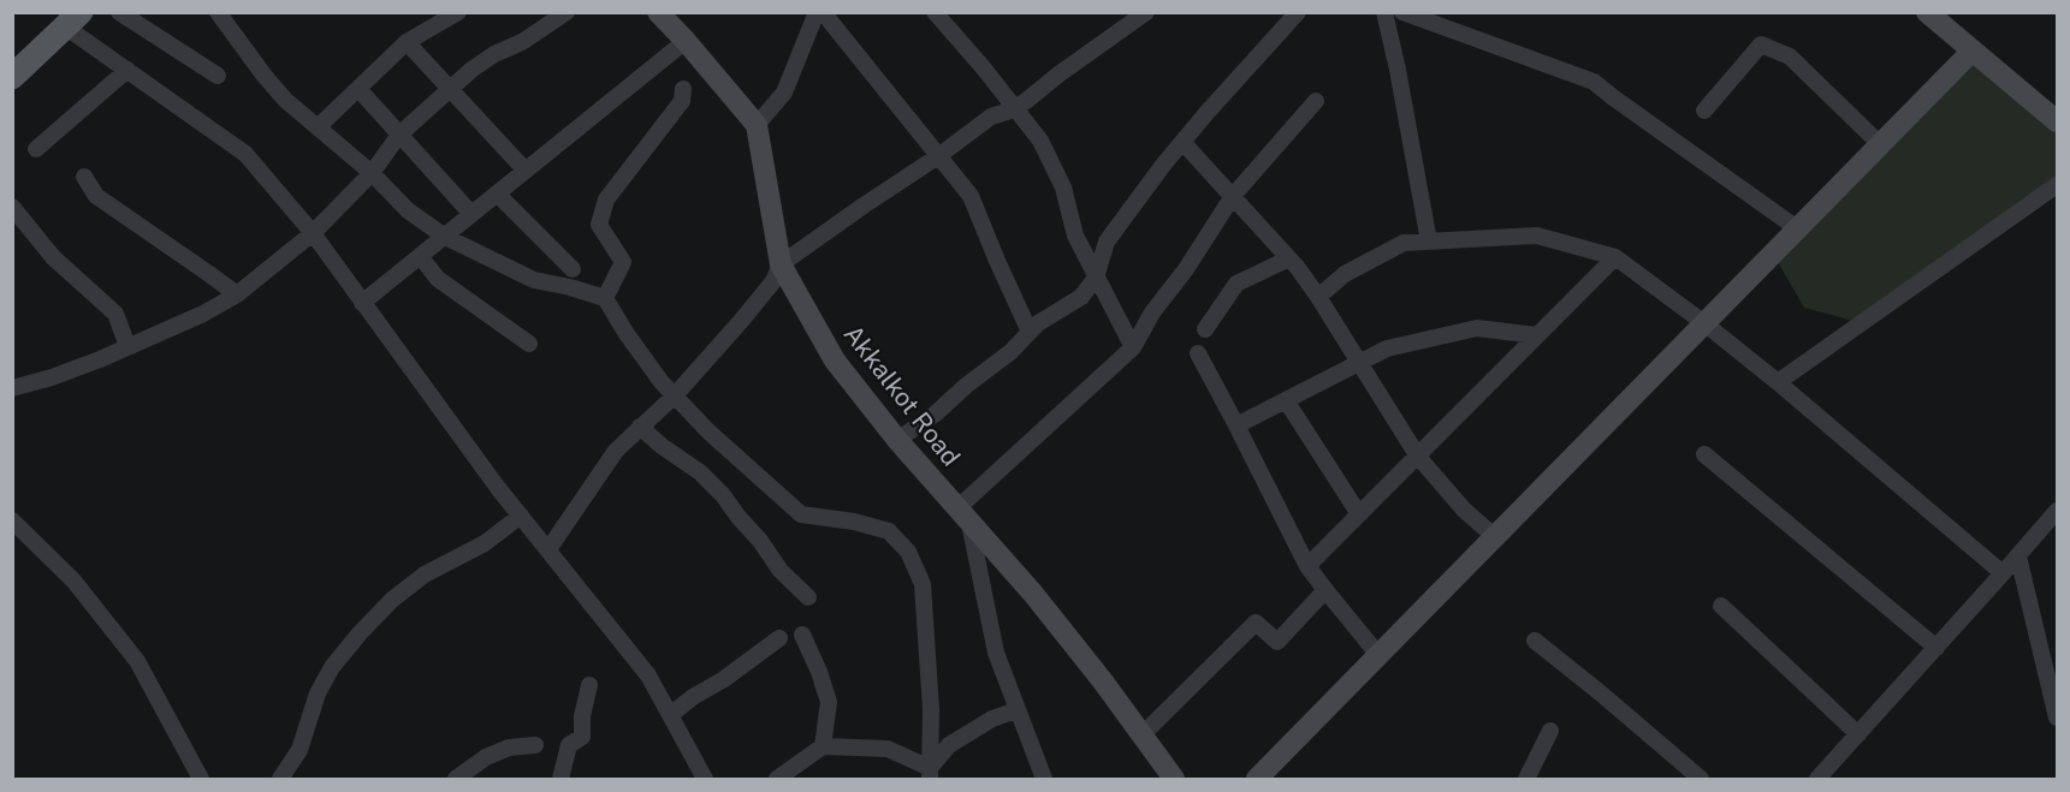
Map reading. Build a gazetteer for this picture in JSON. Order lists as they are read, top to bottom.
{
  "streets": {
    "street": ["Akkalkot Road"]
  }
}
